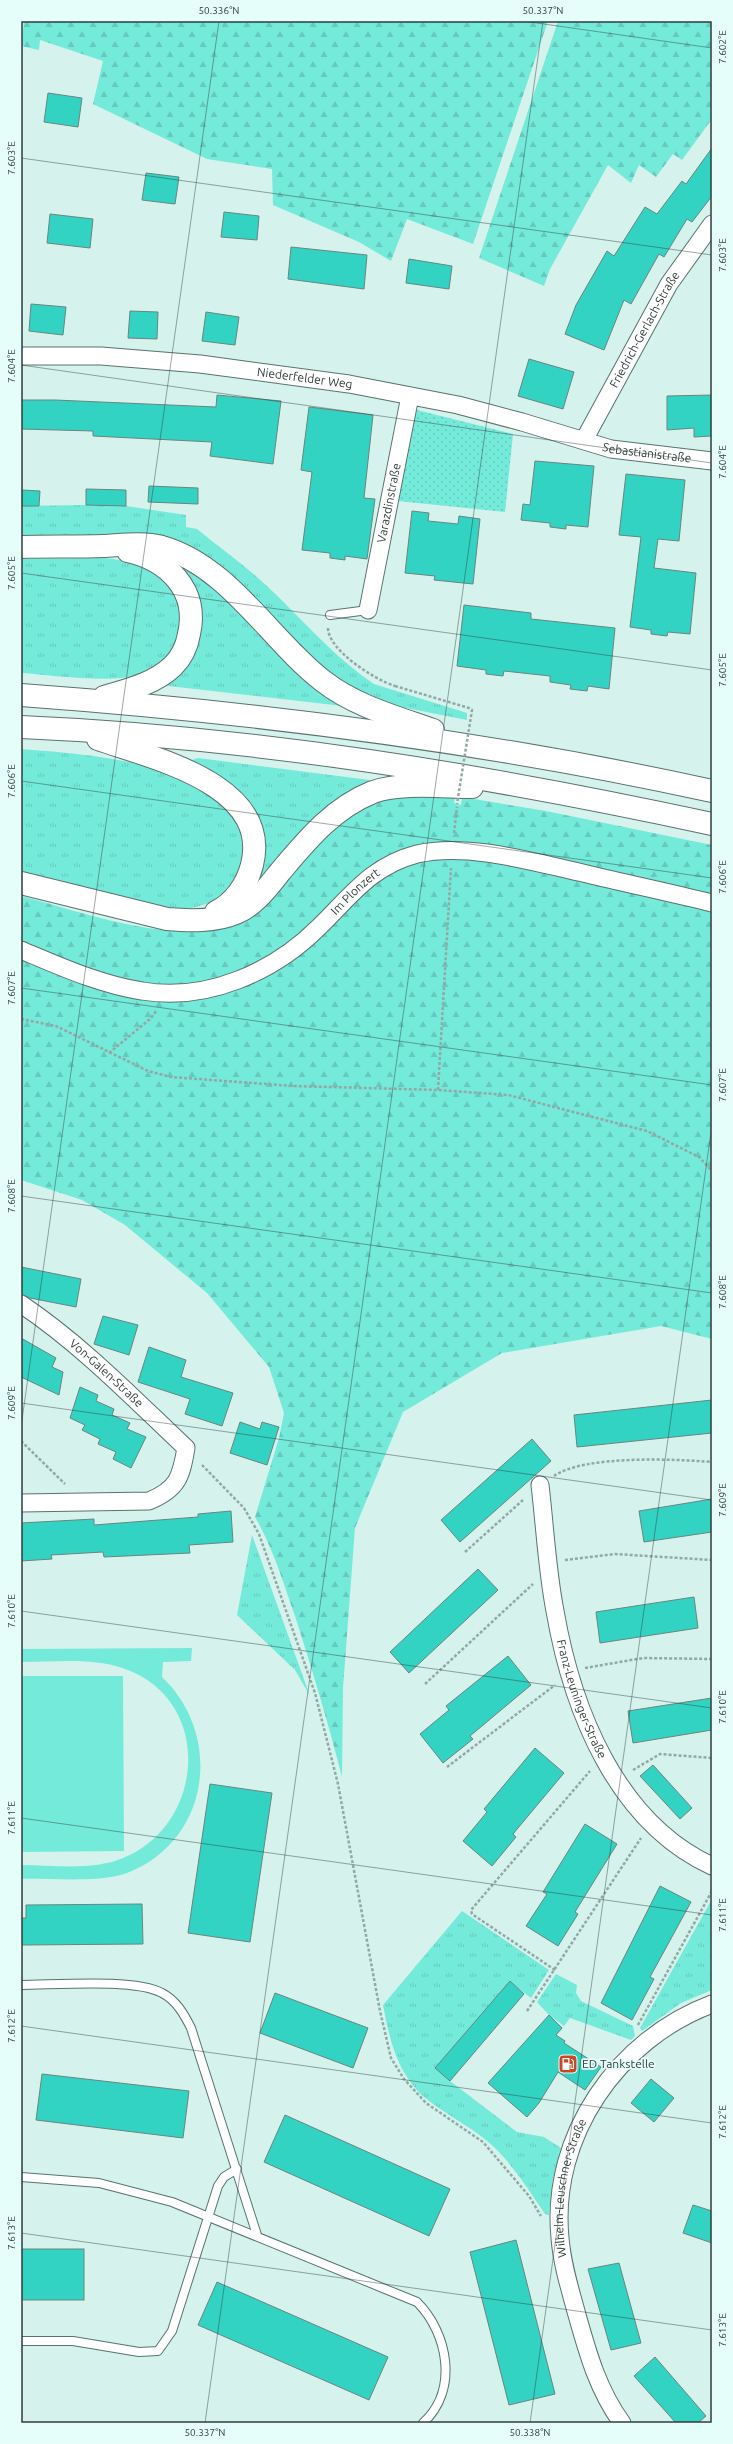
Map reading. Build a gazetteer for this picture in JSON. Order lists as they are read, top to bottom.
{
  "streets": {
    "street": [
      "Friedrich-Gerlach-Straße",
      "Niederfelder Weg",
      "Sebastianistraße",
      "Varazdinstraße",
      "Im Plonzert",
      "Von-Galen-Straße",
      "Franz-Leuninger-Straße",
      "Wilhelm-Leuschner-Straße"
    ]
  },
  "crossings": [
    ["Friedrich-Gerlach-Straße", "Niederfelder Weg"],
    ["Friedrich-Gerlach-Straße", "Sebastianistraße"],
    ["Niederfelder Weg", "Sebastianistraße"],
    ["Niederfelder Weg", "Varazdinstraße"]
  ],
  "places": {
    "fuel station": ["ED Tankstelle"]
  },
  "coordinates": [
    "50.336°N",
    "50.337°N",
    "7.602°E",
    "7.603°E",
    "7.604°E",
    "7.605°E",
    "7.606°E",
    "7.607°E",
    "7.608°E",
    "7.609°E",
    "7.610°E",
    "7.611°E",
    "7.612°E",
    "7.613°E",
    "50.338°N"
  ]
}
